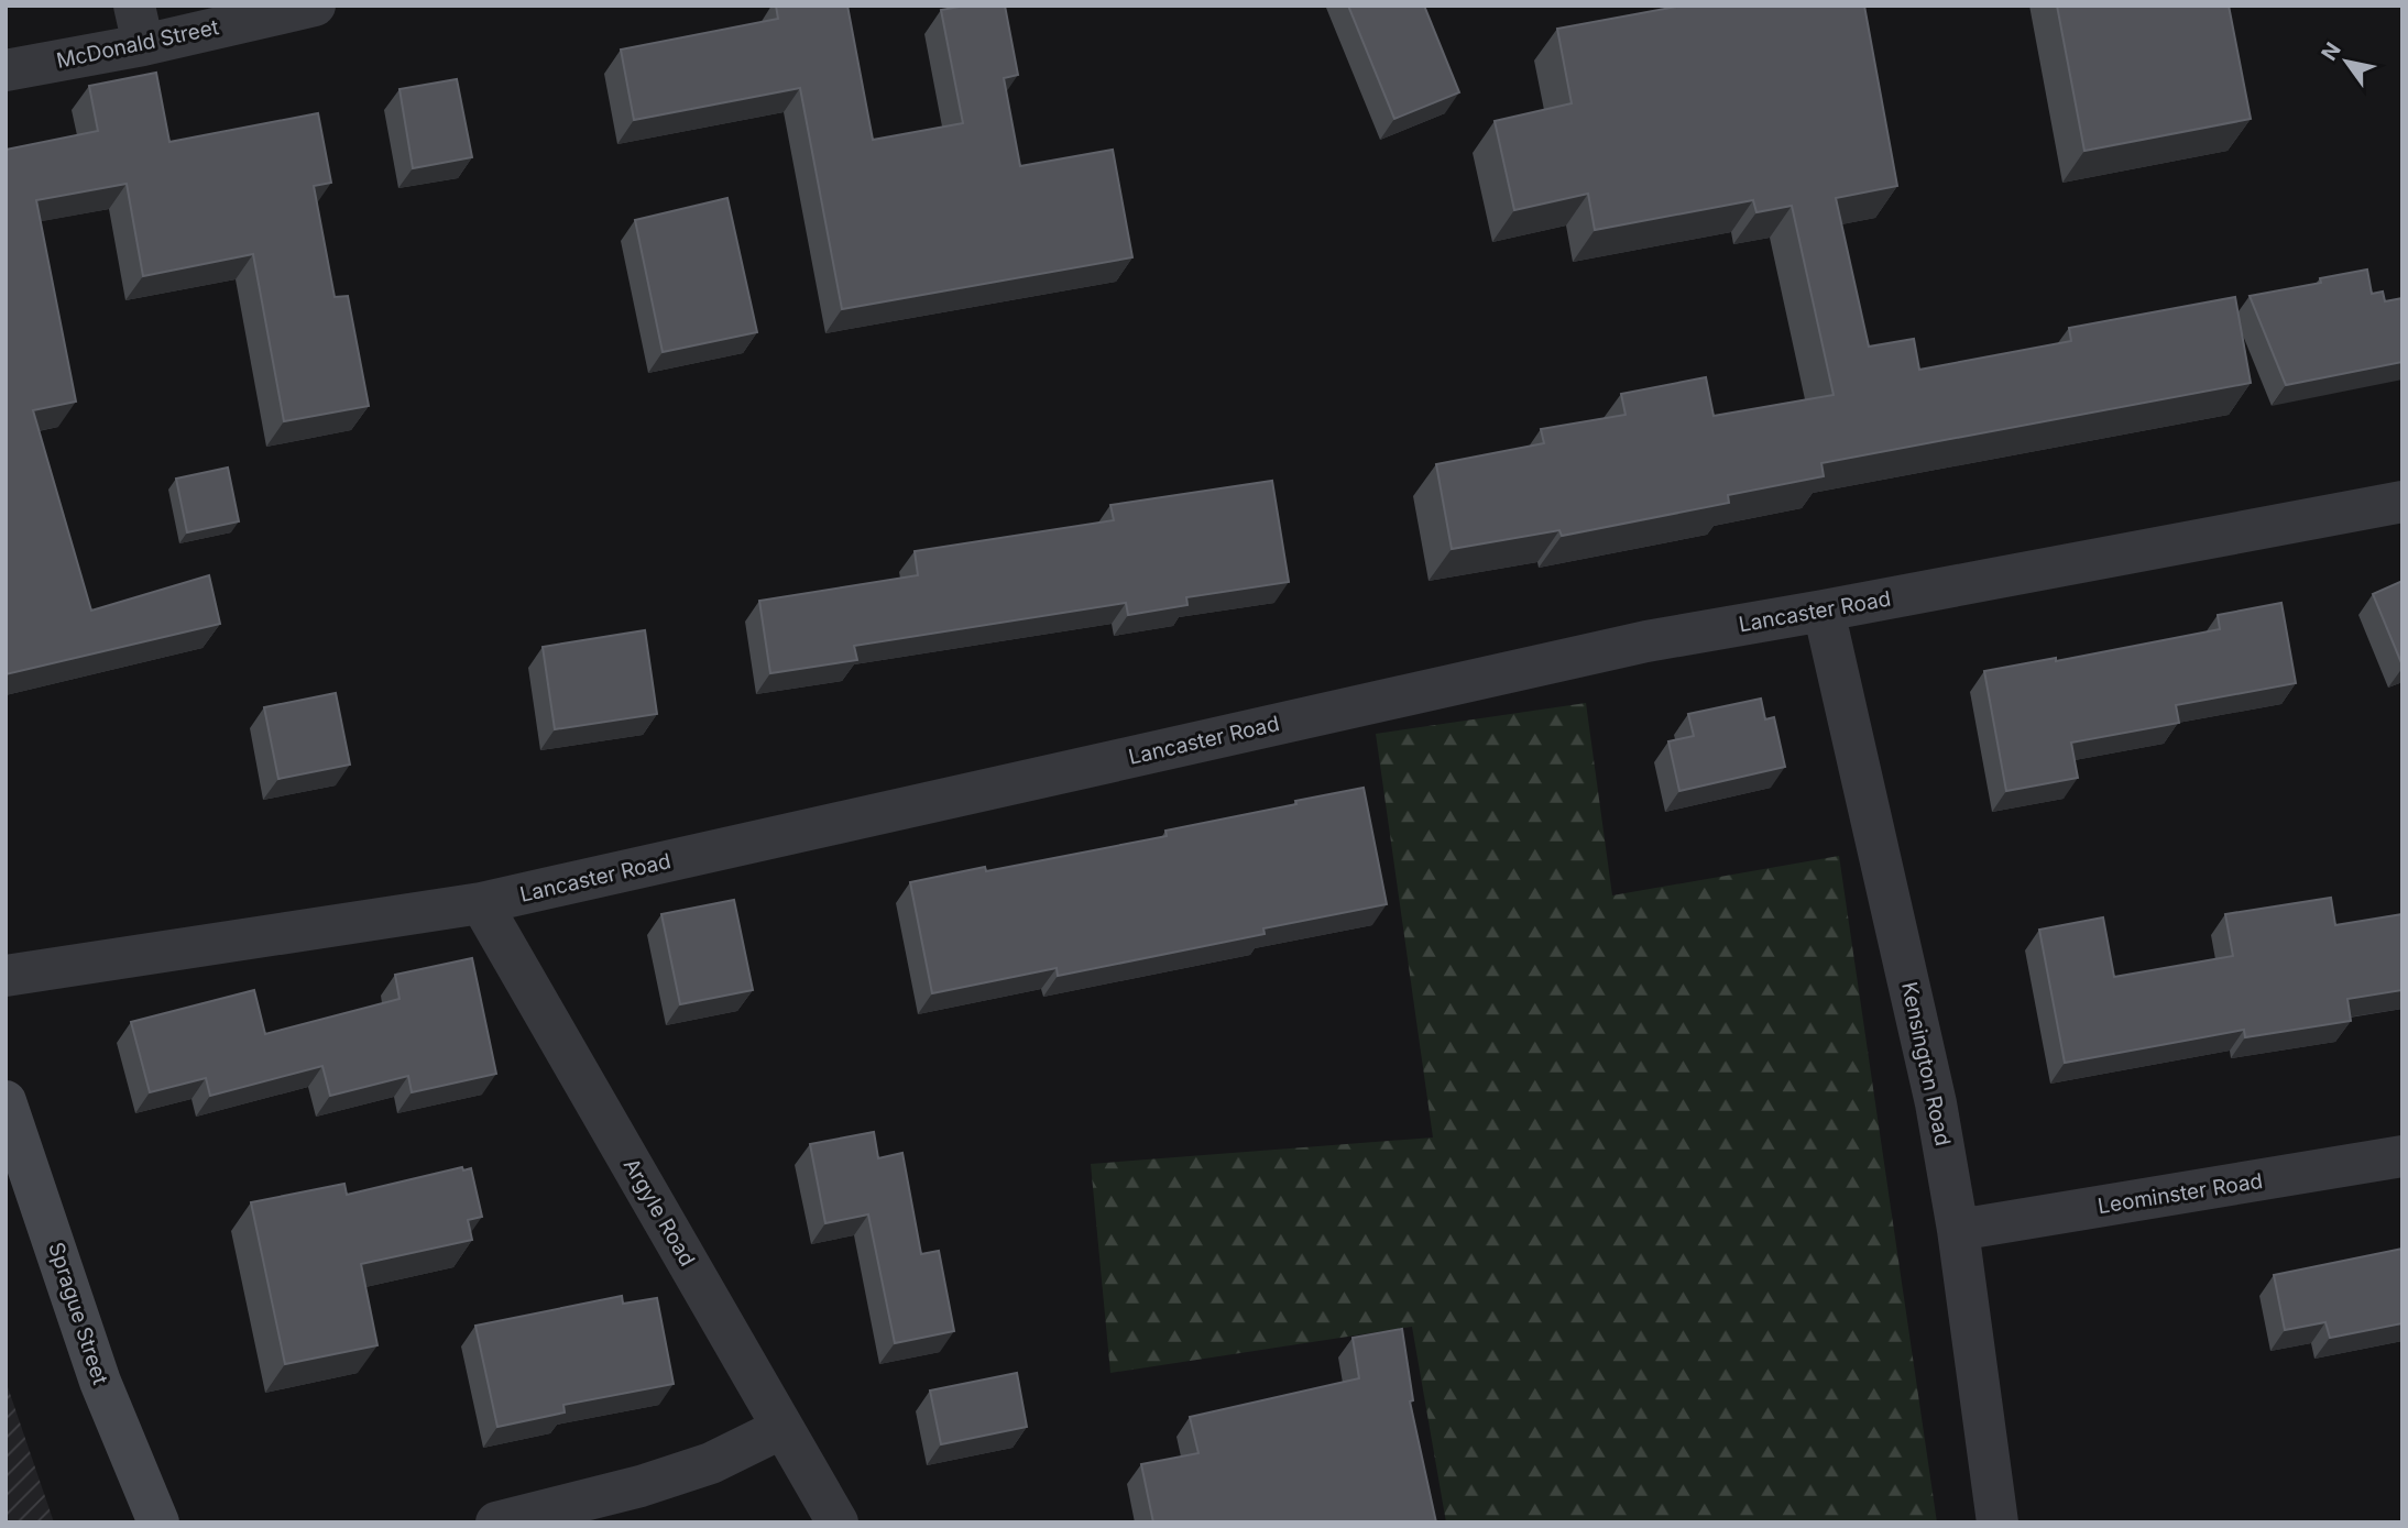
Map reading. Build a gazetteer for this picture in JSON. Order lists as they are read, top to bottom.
{
  "streets": {
    "main road": ["Sprague Street"],
    "street": [
      "McDonald Street",
      "Lancaster Road",
      "Kensington Road",
      "Leominster Road",
      "Argyle Road"
    ]
  },
  "crossings": [
    ["Lancaster Road", "Kensington Road"],
    ["Lancaster Road", "Argyle Road"],
    ["Kensington Road", "Leominster Road"]
  ],
  "north": "top left"
}
